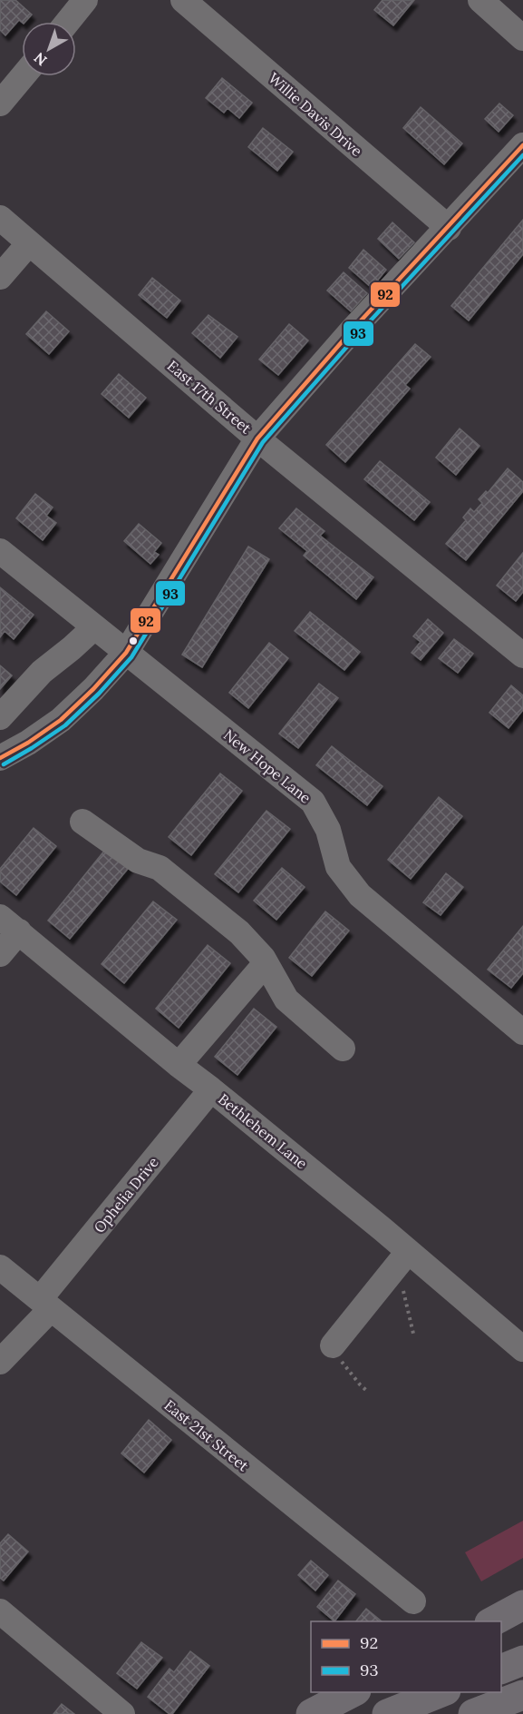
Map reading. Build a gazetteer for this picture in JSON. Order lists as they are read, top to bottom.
{
  "streets": {
    "street": [
      "Willie Davis Drive",
      "East 17th Street",
      "New Hope Lane",
      "Bethlehem Lane",
      "Ophelia Drive",
      "East 21st Street"
    ]
  },
  "crossings": [
    ["Bethlehem Lane", "Ophelia Drive"],
    ["Ophelia Drive", "East 21st Street"]
  ],
  "lines": ["transit line 92", "transit line 93"],
  "legend": ["92", "93"],
  "north": "bottom left"
}
